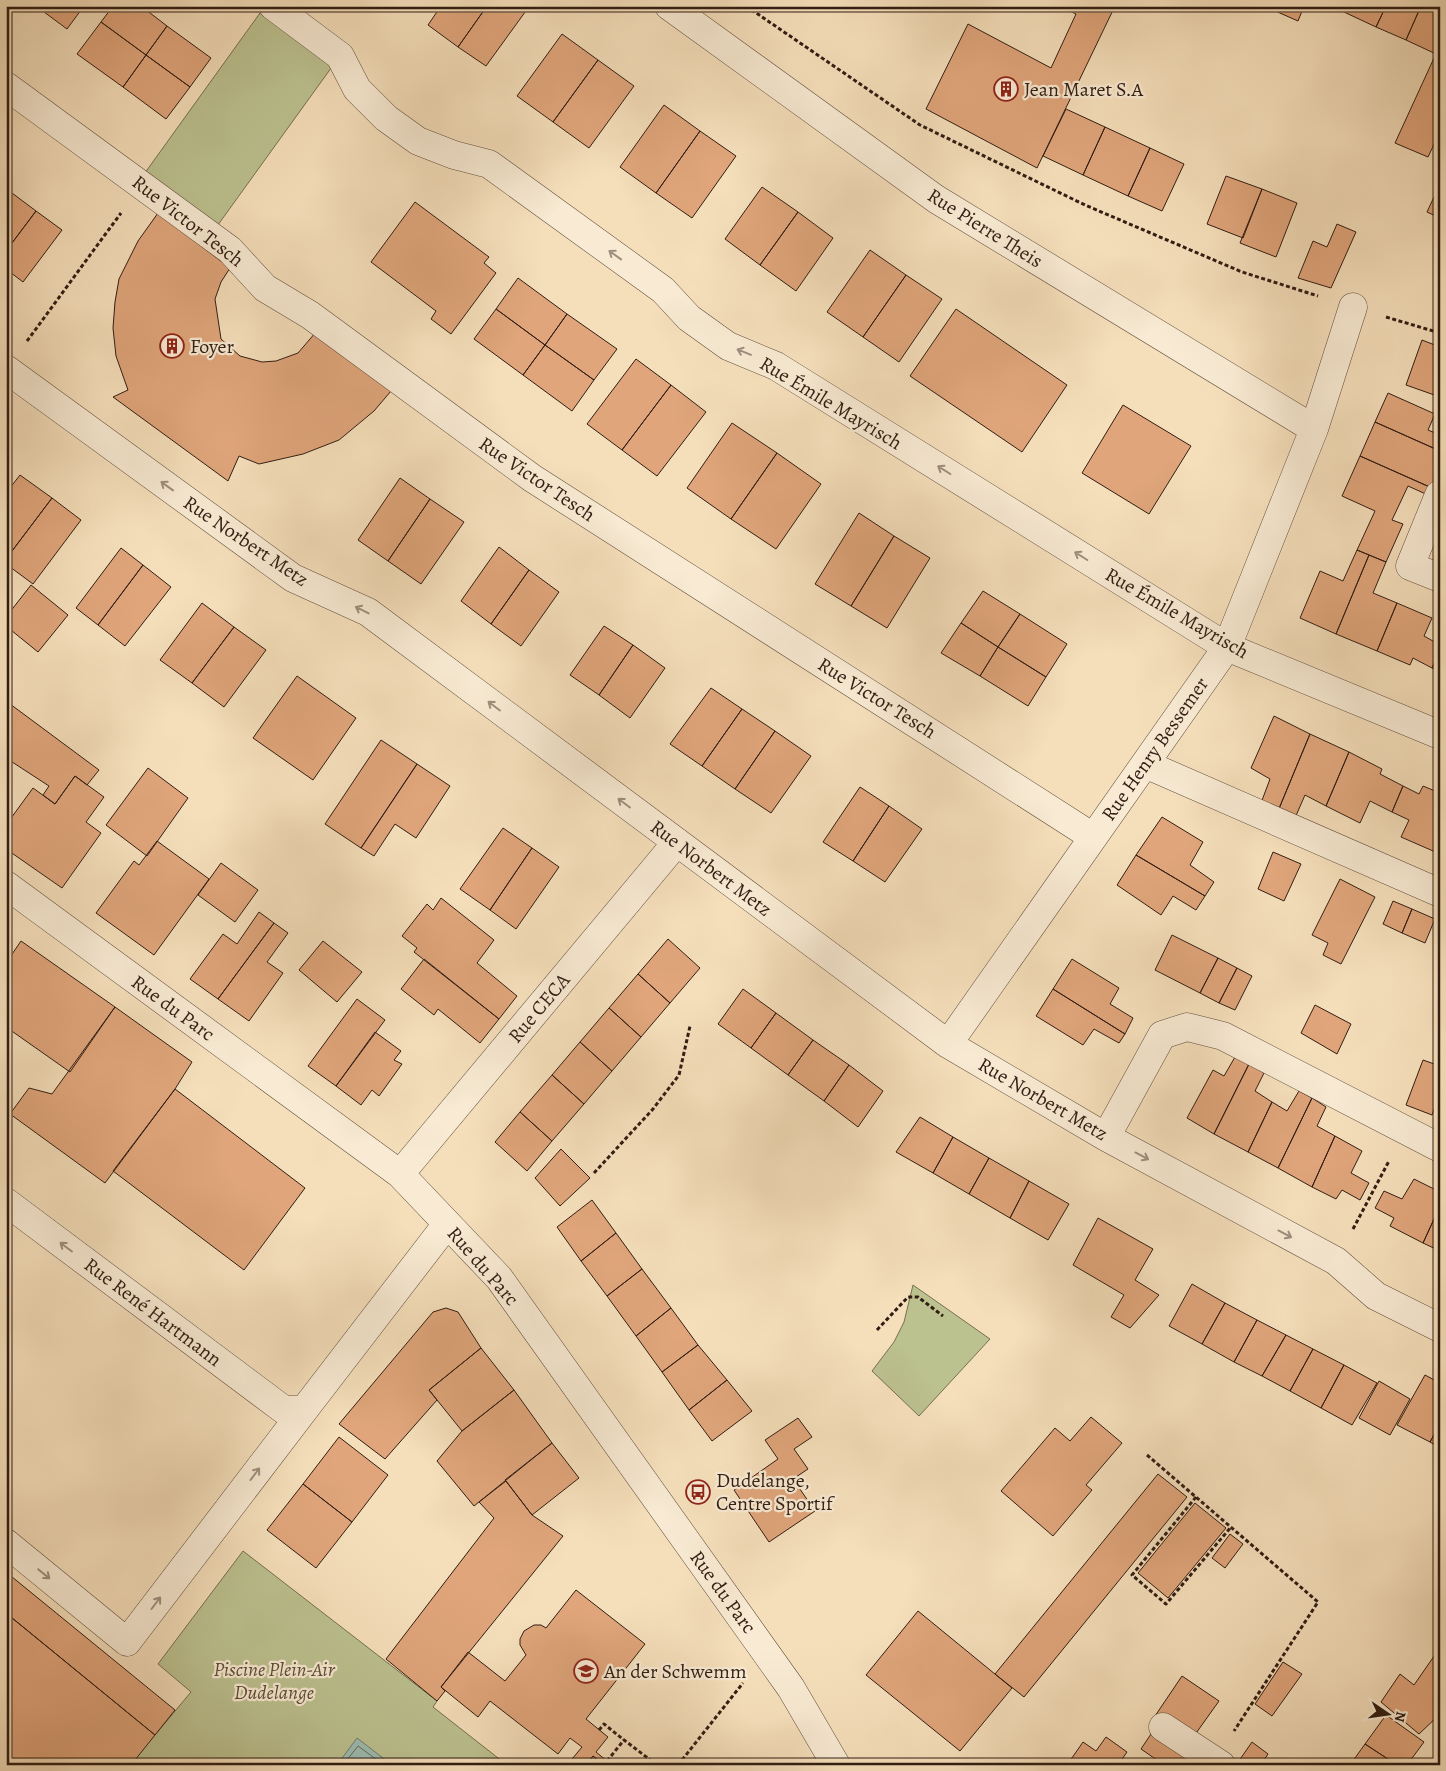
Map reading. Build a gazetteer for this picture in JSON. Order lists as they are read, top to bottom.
{
  "streets": {
    "street": [
      "Rue Victor Tesch",
      "Rue Pierre Theis",
      "Rue Émile Mayrisch",
      "Rue Norbert Metz",
      "Rue Henry Bessemer",
      "Rue du Parc",
      "Rue CECA",
      "Rue René Hartmann"
    ]
  },
  "crossings": [
    ["Rue Victor Tesch", "Rue Henry Bessemer"],
    ["Rue Pierre Theis", "Rue Henry Bessemer"],
    ["Rue Émile Mayrisch", "Rue Henry Bessemer"],
    ["Rue Norbert Metz", "Rue Henry Bessemer"],
    ["Rue Norbert Metz", "Rue CECA"],
    ["Rue du Parc", "Rue CECA"]
  ],
  "one_way": ["Rue Émile Mayrisch", "Rue René Hartmann"],
  "parks": ["Piscine Plein-Air Dudelange"],
  "places": {
    "building": ["Jean Maret S.A", "Foyer"],
    "bus stop": ["Dudelange, Centre Sportif"],
    "school or university": ["An der Schwemm"]
  },
  "north": "right"
}
